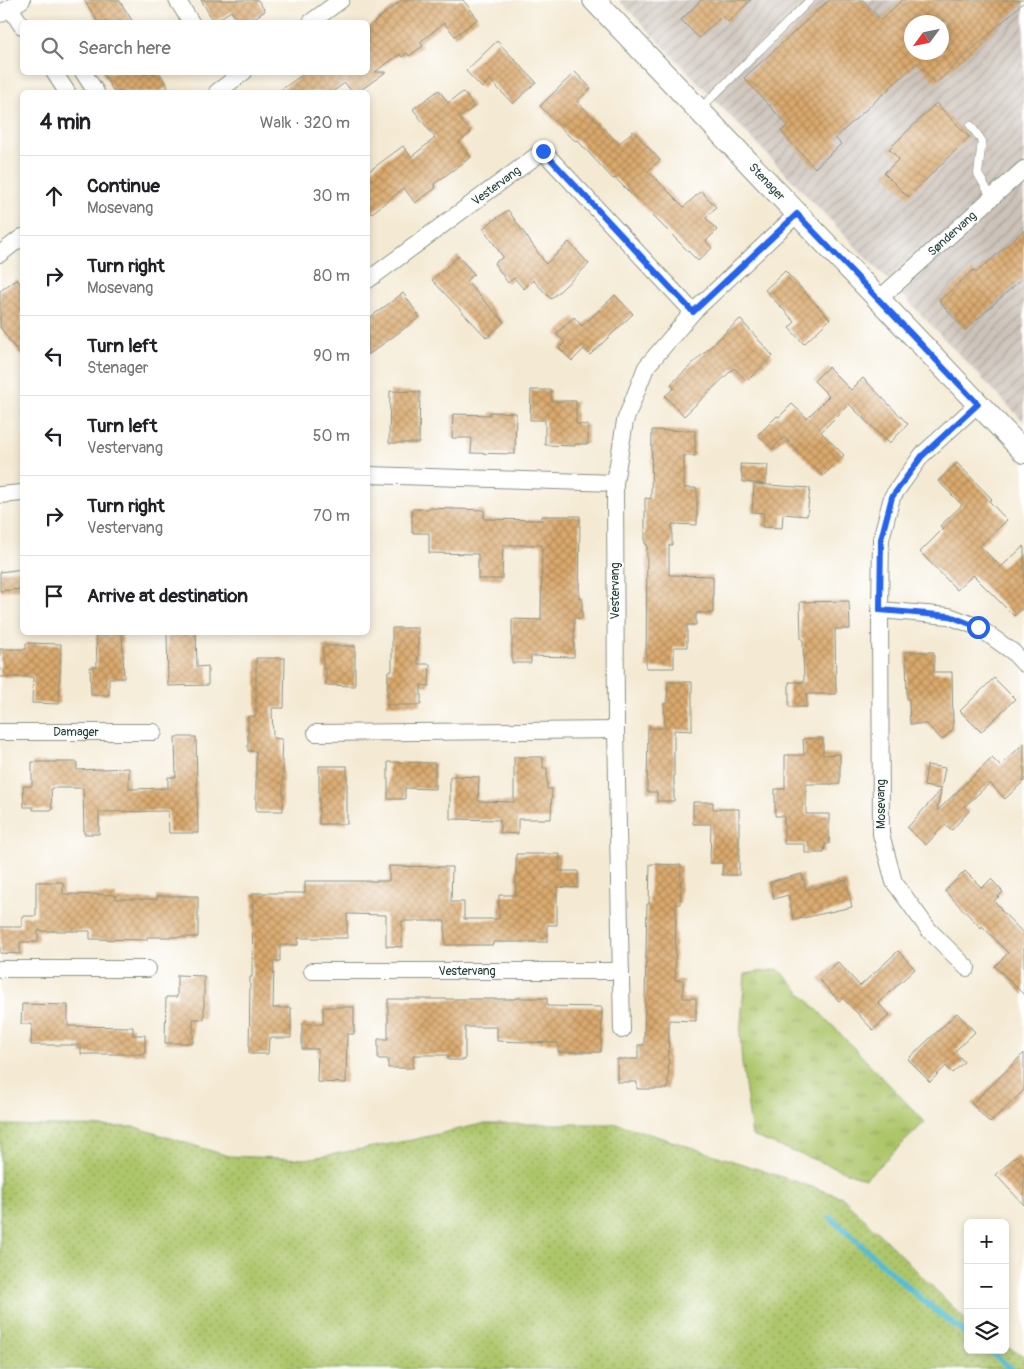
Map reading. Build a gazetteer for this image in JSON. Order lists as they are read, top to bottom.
{
  "streets": {
    "street": [
      "Stenager",
      "Vestervang",
      "Søndervang",
      "Damager",
      "Mosevang"
    ]
  },
  "crossings": [
    ["Stenager", "Vestervang"],
    ["Stenager", "Søndervang"],
    ["Stenager", "Mosevang"]
  ],
  "north": "bottom left",
  "page": {
    "search": "Search here",
    "heading": ["4 min", "Walk · 320 m"],
    "list": [
      ["Continue", "Mosevang", "30 m"],
      ["Turn right", "Mosevang", "80 m"],
      ["Turn left", "Stenager", "90 m"],
      ["Turn left", "Vestervang", "50 m"],
      ["Turn right", "Vestervang", "70 m"],
      "Arrive at destination"
    ],
    "map_buttons": ["+", "−"]
  }
}
